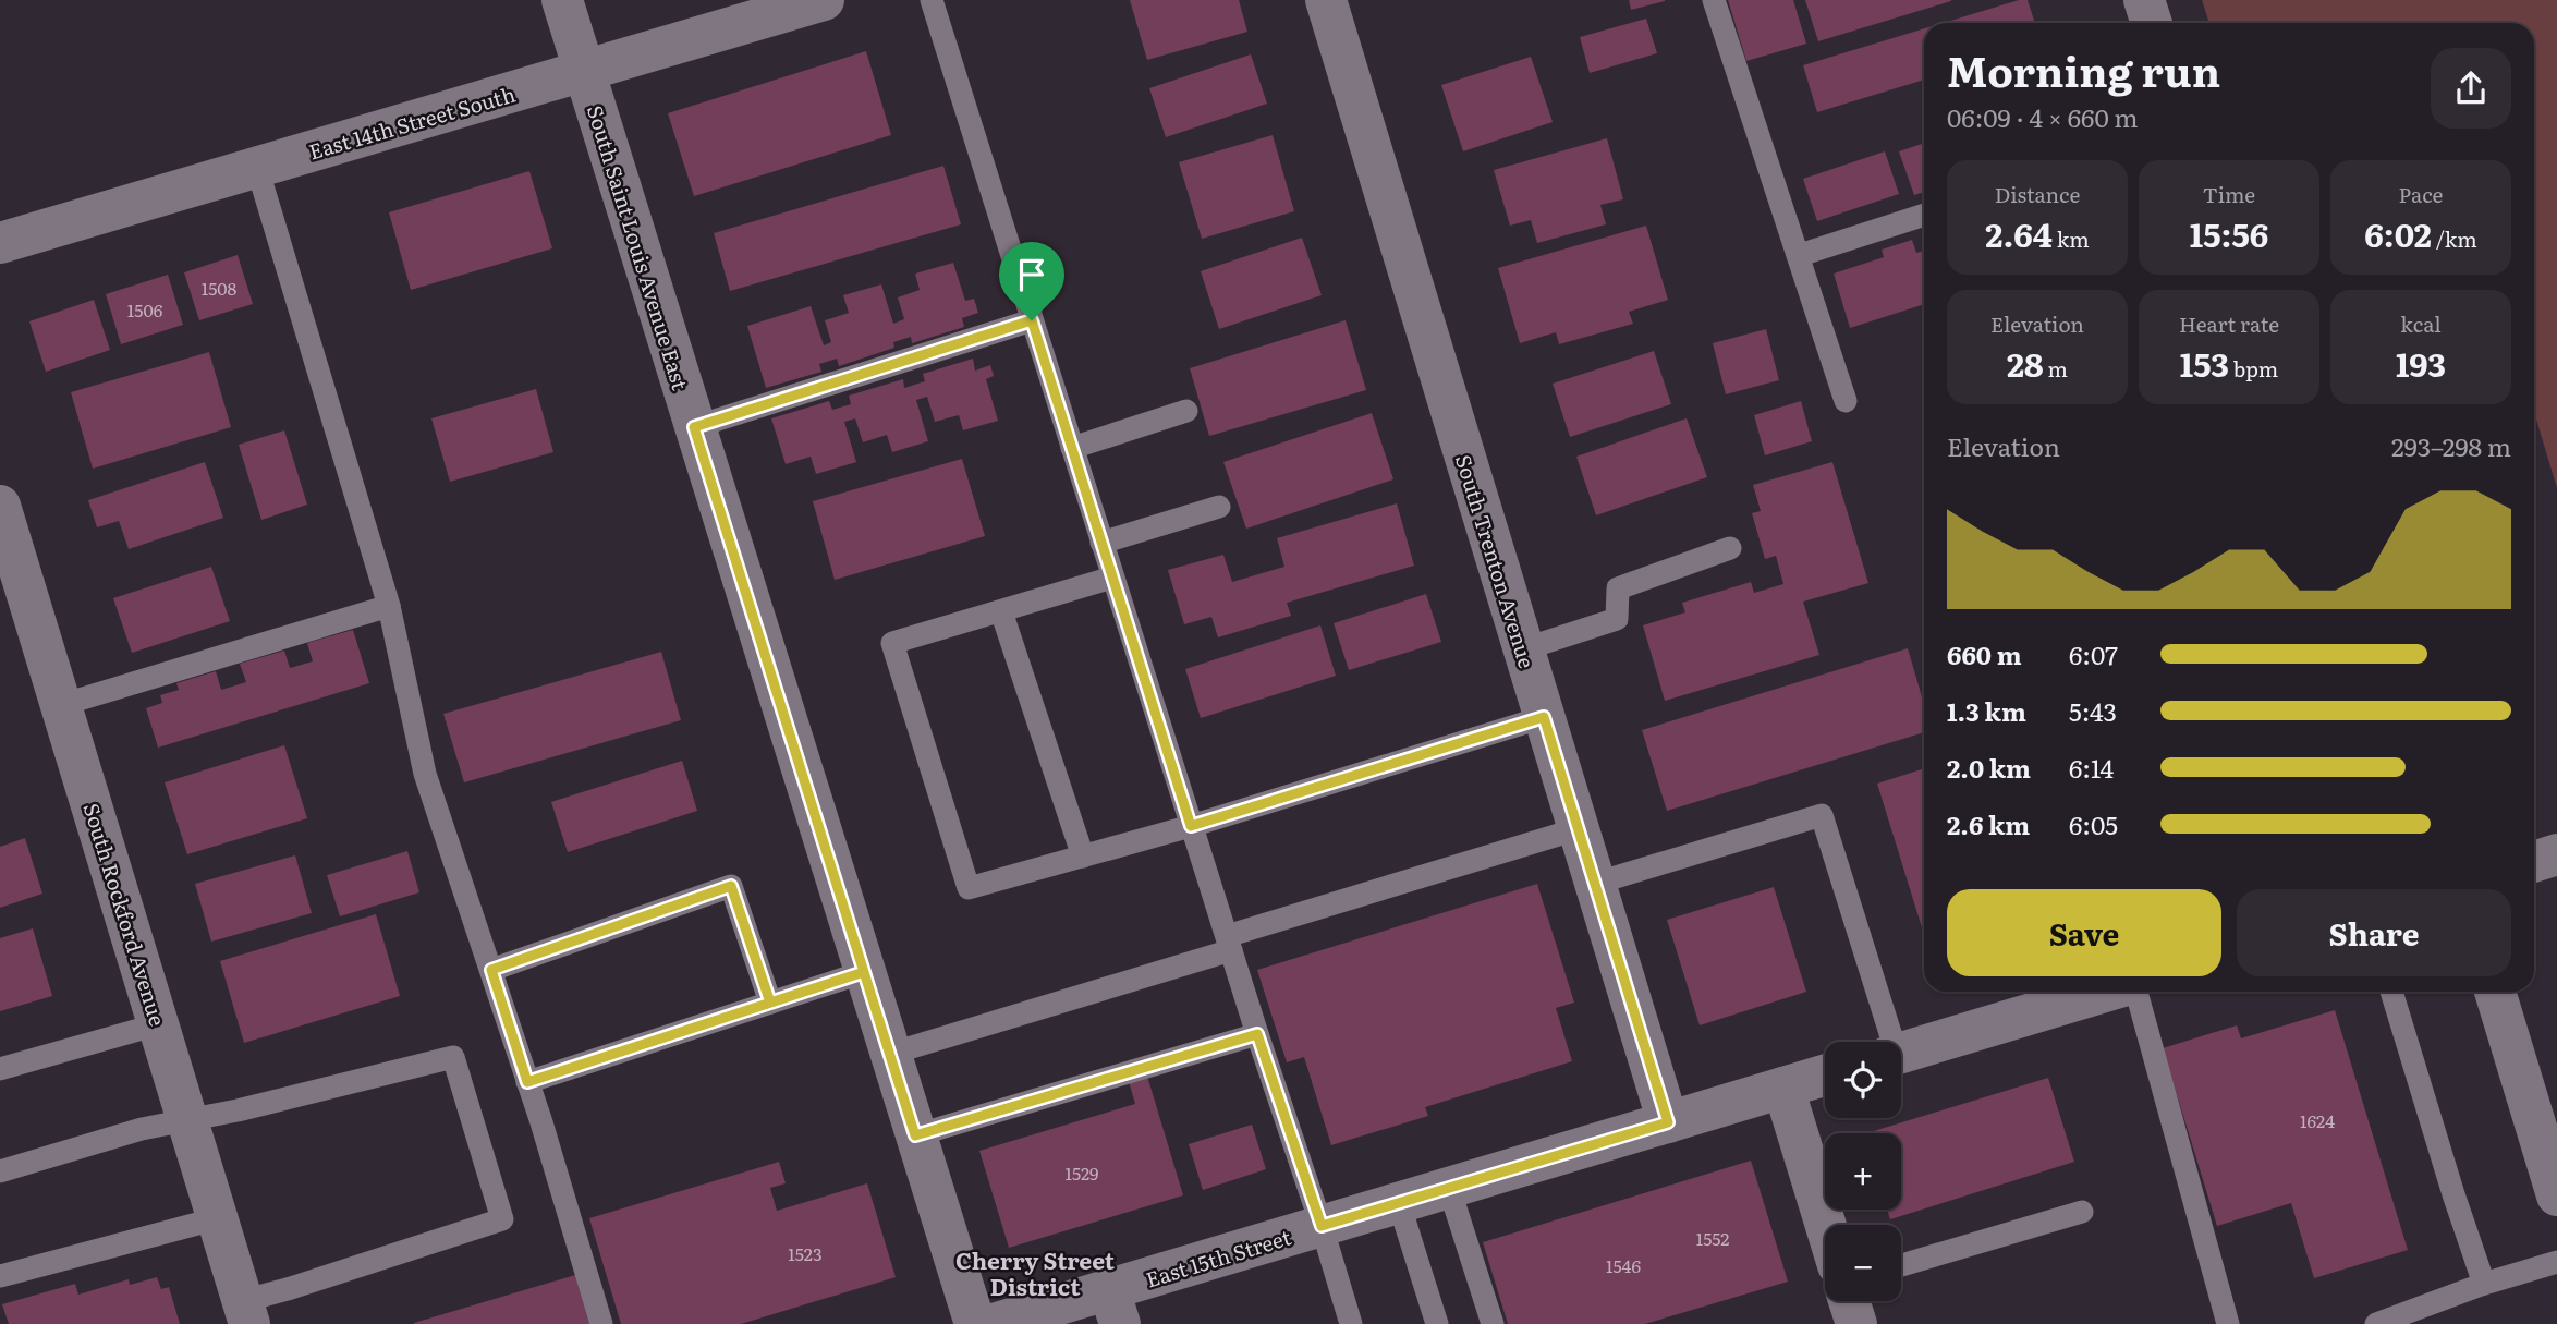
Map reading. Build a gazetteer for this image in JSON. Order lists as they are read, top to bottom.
{
  "streets": {
    "street": [
      "East 14th Street South",
      "South Saint Louis Avenue East",
      "South Trenton Avenue",
      "South Rockford Avenue",
      "East 15th Street"
    ]
  },
  "crossings": [
    ["East 14th Street South", "South Saint Louis Avenue East"],
    ["South Trenton Avenue", "East 15th Street"]
  ],
  "districts": ["Cherry Street District"],
  "house_numbers": [
    "1508",
    "1506",
    "1624",
    "1529",
    "1552",
    "1523",
    "1546"
  ],
  "page": {
    "heading": ["Morning run", "06:09 · 4 × 660 m"],
    "stats": [
      ["Distance", "2.64 km"],
      ["Time", "15:56"],
      ["Pace", "6:02 /km"],
      ["Elevation", "28 m"],
      ["Heart rate", "153 bpm"],
      ["kcal", "193"]
    ],
    "chart": ["Elevation", "293–298 m"],
    "list": [
      {
        "name": "660 m",
        "note": "6:07"
      },
      {
        "name": "1.3 km",
        "note": "5:43"
      },
      {
        "name": "2.0 km",
        "note": "6:14"
      },
      {
        "name": "2.6 km",
        "note": "6:05"
      }
    ],
    "buttons": ["Save", "Share"],
    "map_buttons": ["+", "−"]
  }
}
